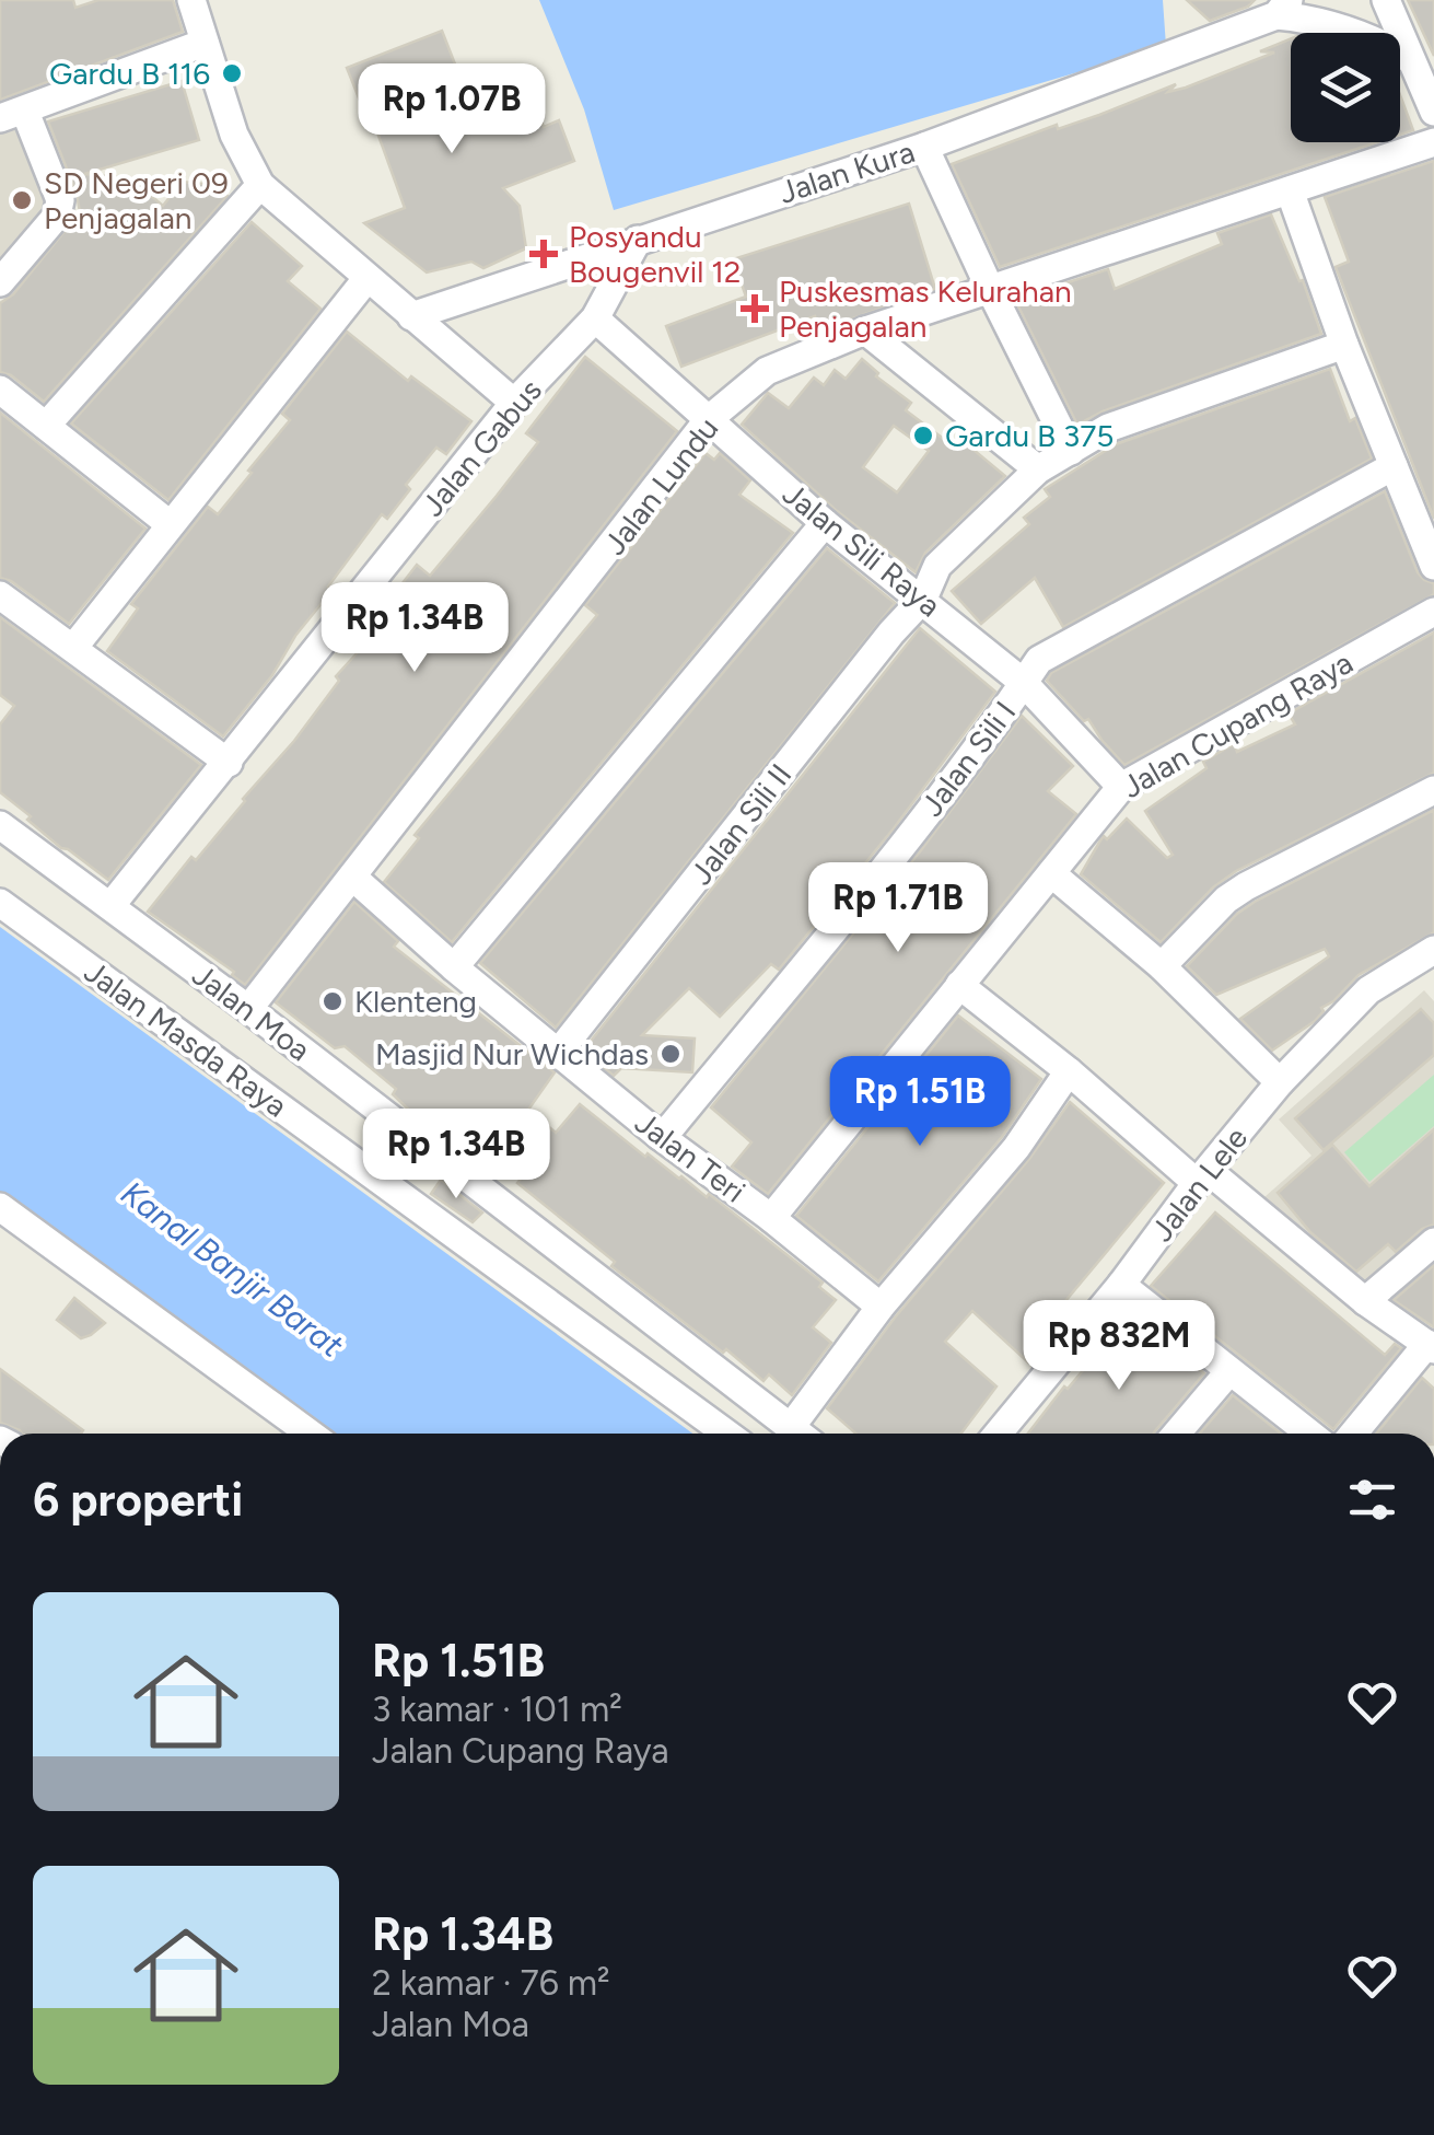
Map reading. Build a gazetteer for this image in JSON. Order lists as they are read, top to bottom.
{
  "streets": {
    "street": [
      "Jalan Kura",
      "Jalan Gabus",
      "Jalan Lundu",
      "Jalan Sili Raya",
      "Jalan Cupang Raya",
      "Jalan Sili I",
      "Jalan Sili II",
      "Jalan Moa",
      "Jalan Masda Raya",
      "Jalan Teri",
      "Jalan Lele"
    ]
  },
  "crossings": [
    ["Jalan Kura", "Jalan Gabus"],
    ["Jalan Gabus", "Jalan Sili Raya"],
    ["Jalan Gabus", "Jalan Moa"],
    ["Jalan Lundu", "Jalan Sili Raya"],
    ["Jalan Lundu", "Jalan Moa"],
    ["Jalan Lundu", "Jalan Teri"],
    ["Jalan Sili Raya", "Jalan Cupang Raya"],
    ["Jalan Sili Raya", "Jalan Sili I"],
    ["Jalan Sili Raya", "Jalan Sili II"],
    ["Jalan Cupang Raya", "Jalan Teri"],
    ["Jalan Sili I", "Jalan Teri"],
    ["Jalan Sili II", "Jalan Teri"]
  ],
  "water": ["Kanal Banjir Barat"],
  "places": {
    "other": [
      "Gardu B 116",
      "SD Negeri 09 Penjagalan",
      "Gardu B 375",
      "Klenteng",
      "Masjid Nur Wichdas"
    ],
    "health": ["Posyandu Bougenvil 12", "Puskesmas Kelurahan Penjagalan"]
  },
  "page": {
    "price": [
      "Rp 1.07B",
      "Rp 1.34B",
      "Rp 1.71B",
      "Rp 1.51B",
      "Rp 1.34B",
      "Rp 832M"
    ],
    "heading": "6 properti",
    "list": [
      {
        "name": "Rp 1.51B",
        "note": "3 kamar · 101 m² · Jalan Cupang Raya"
      },
      {
        "name": "Rp 1.34B",
        "note": "2 kamar · 76 m² · Jalan Moa"
      }
    ]
  }
}
